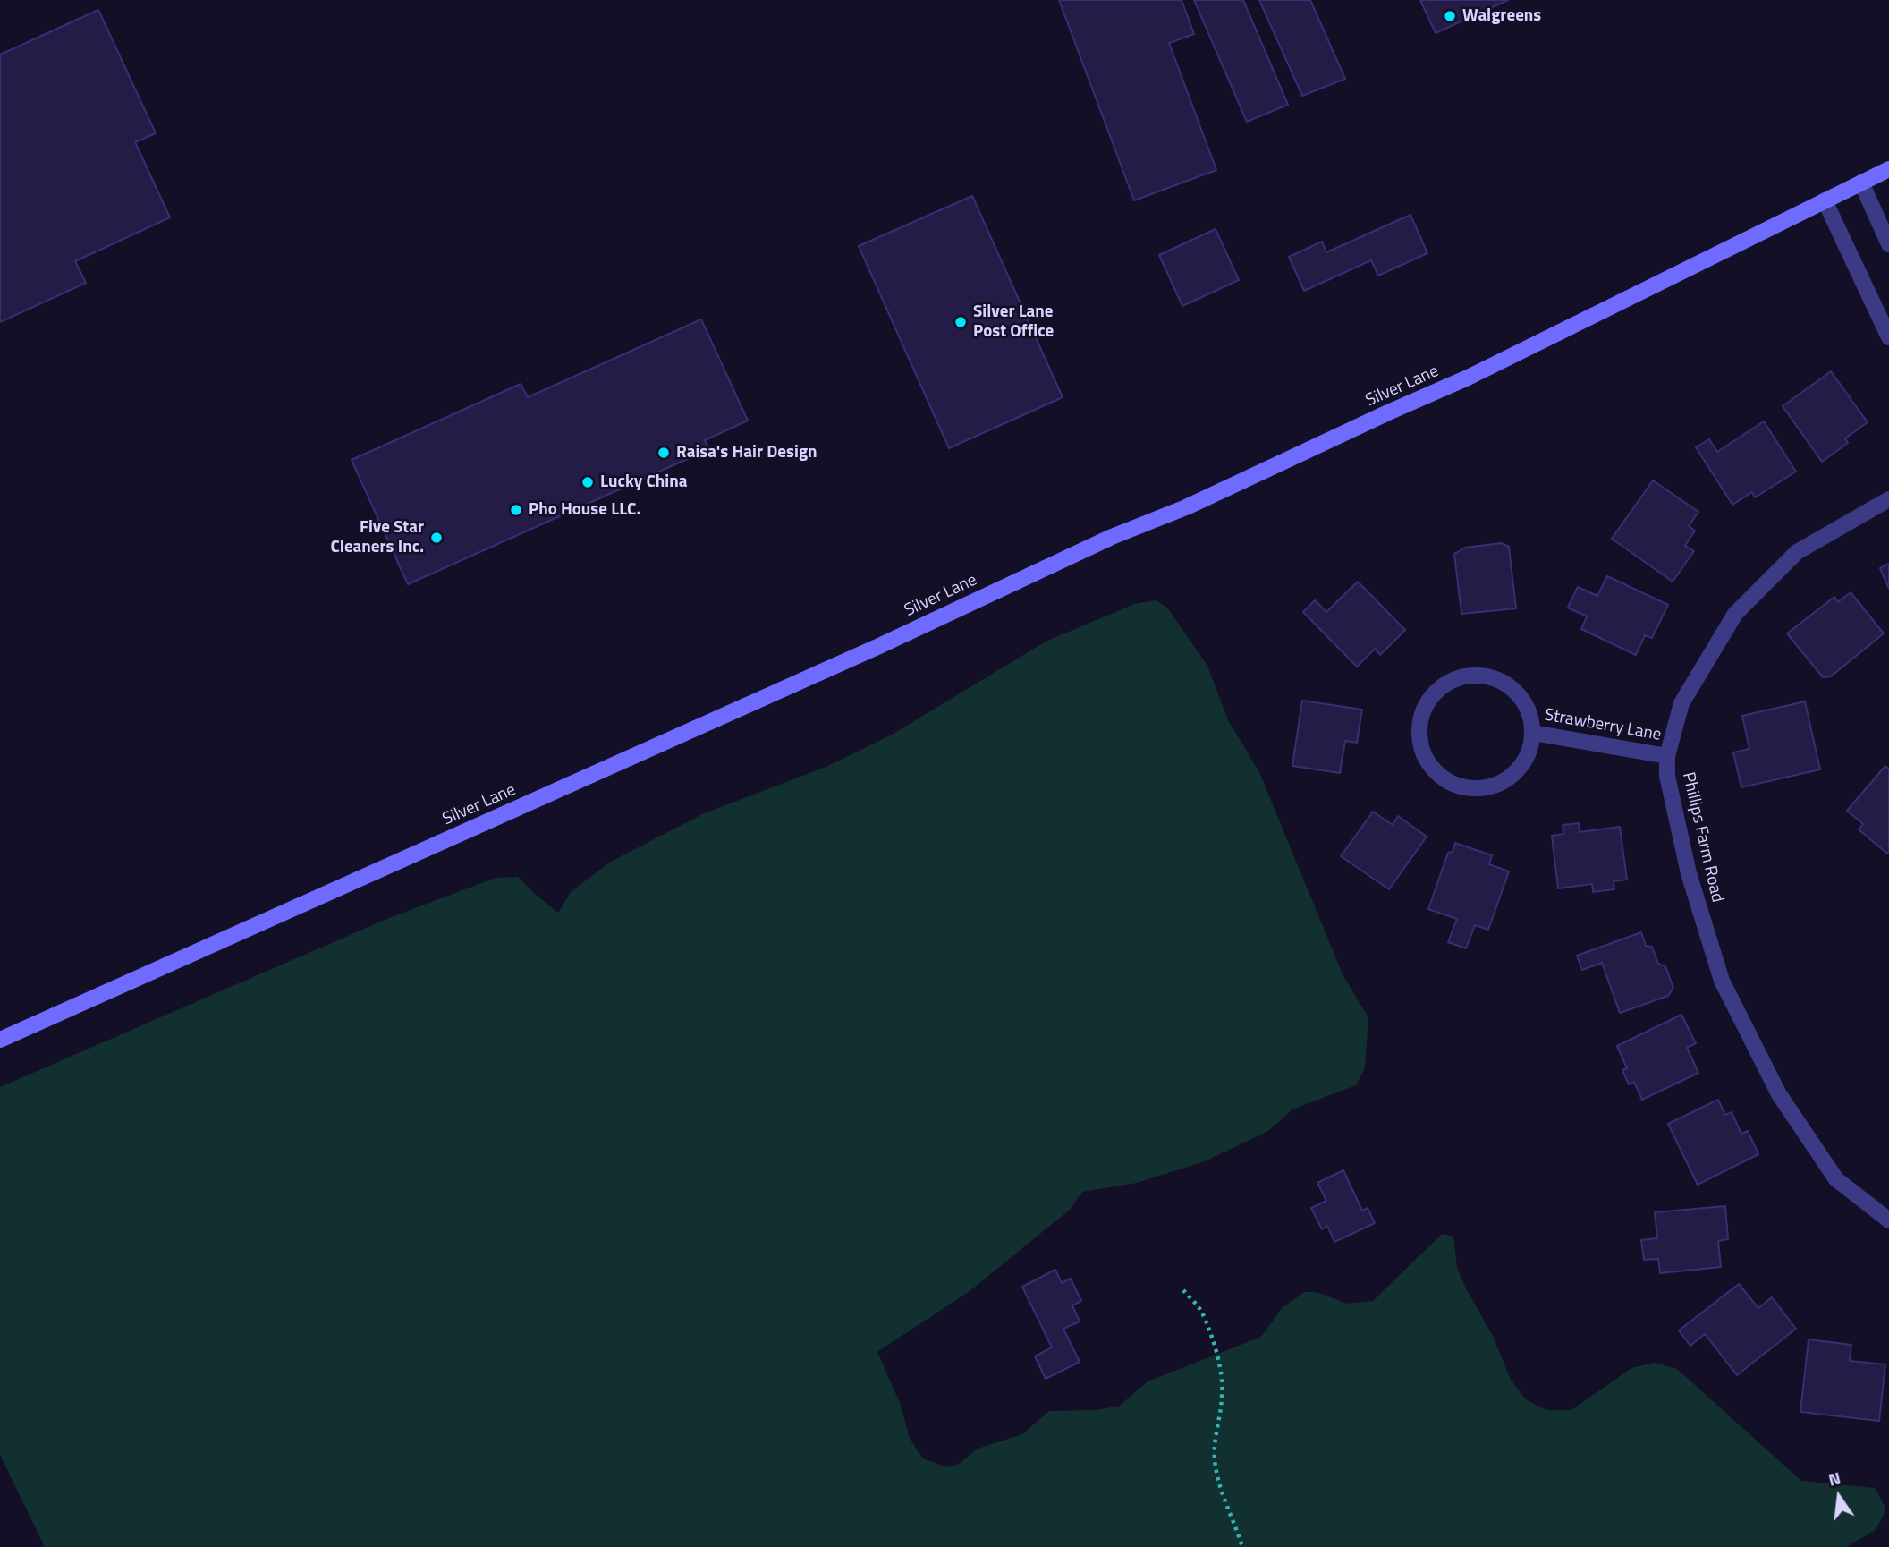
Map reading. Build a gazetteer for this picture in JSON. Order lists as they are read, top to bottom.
{
  "streets": {
    "main road": ["Silver Lane"],
    "street": ["Strawberry Lane", "Phillips Farm Road"]
  },
  "crossings": [
    ["Strawberry Lane", "Phillips Farm Road"]
  ],
  "places": [
    "Walgreens",
    "Silver Lane Post Office",
    "Raisa's Hair Design",
    "Lucky China",
    "Pho House LLC.",
    "Five Star Cleaners Inc."
  ],
  "north": "top"
}
